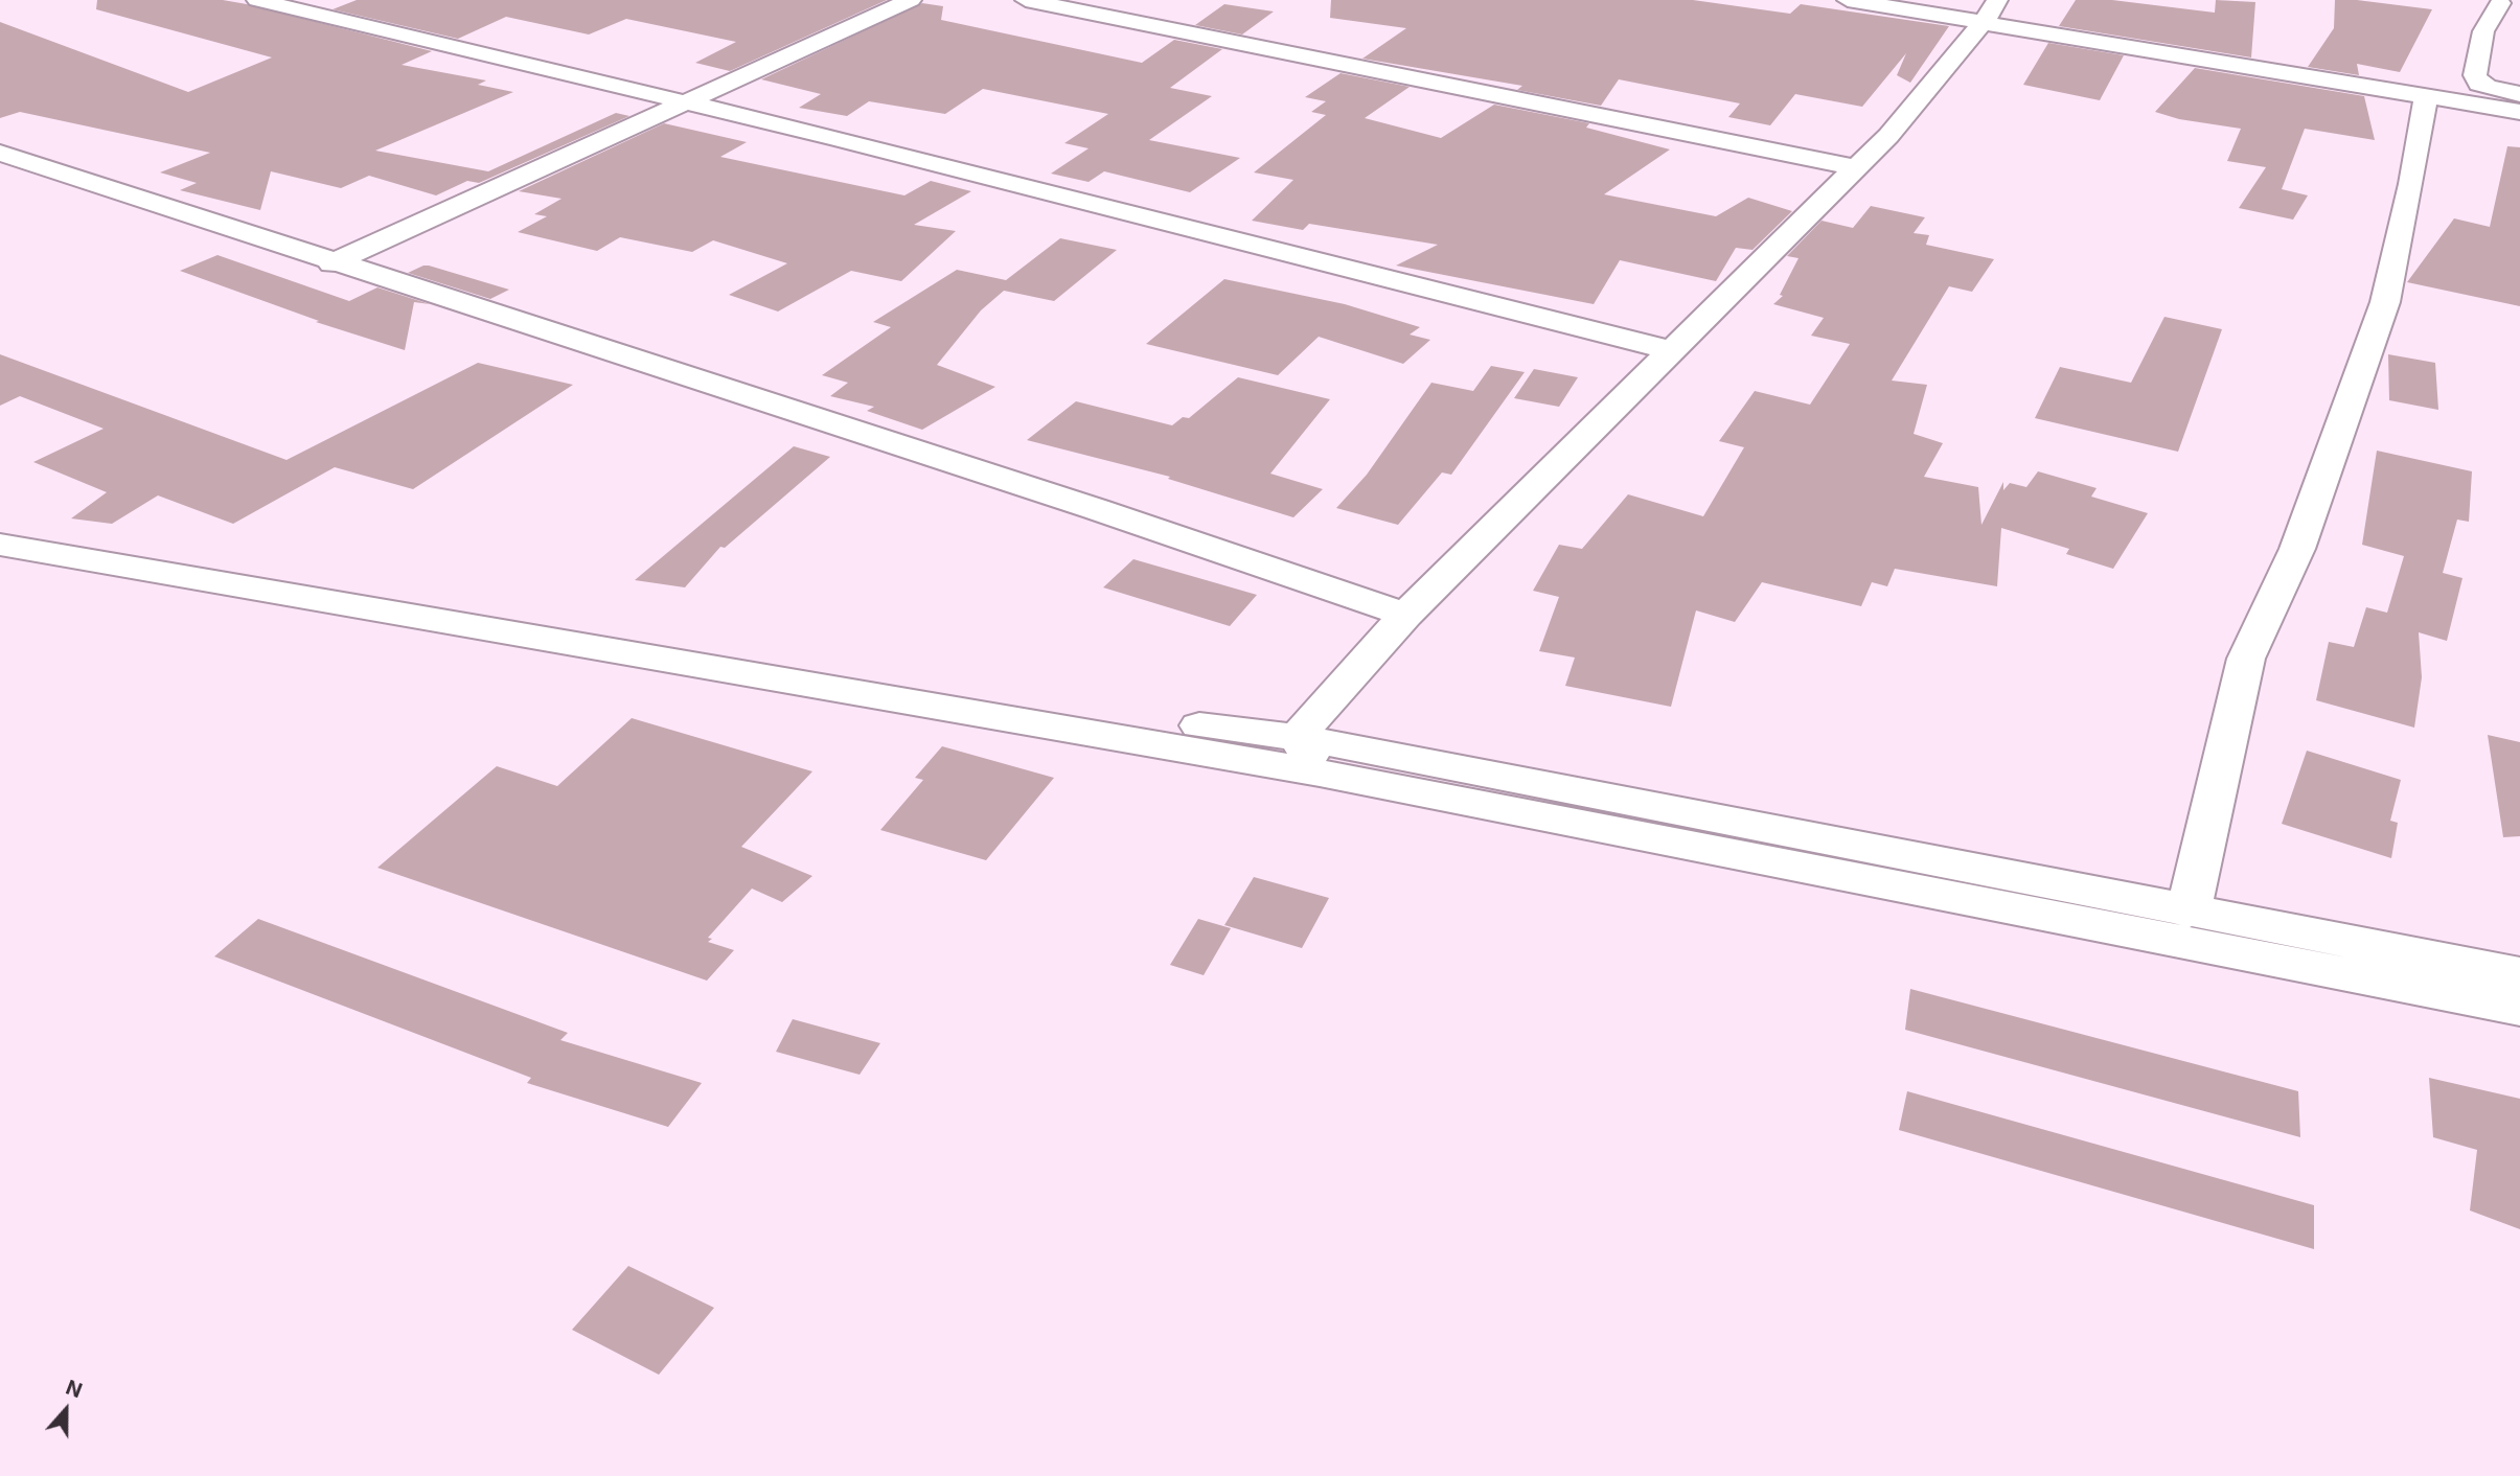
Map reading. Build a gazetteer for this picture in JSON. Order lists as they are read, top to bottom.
{
  "north": "top"
}
